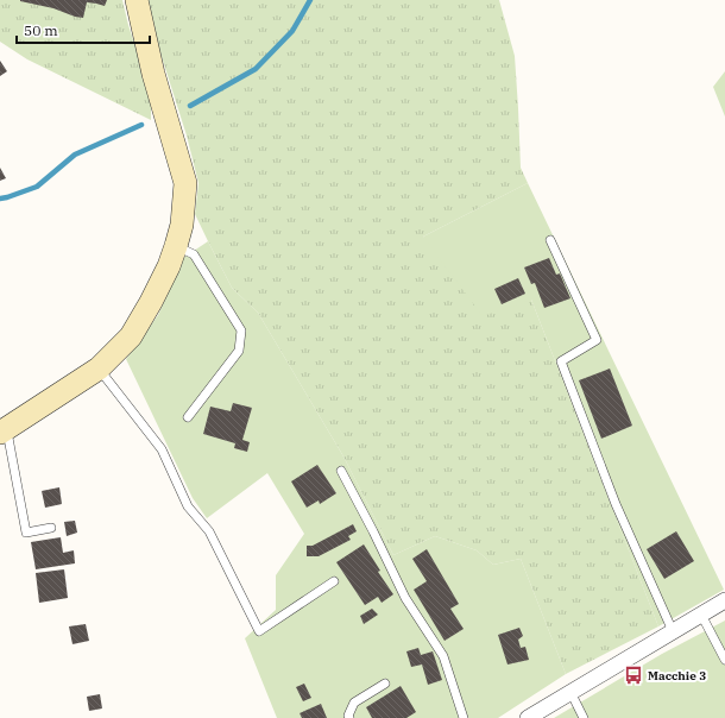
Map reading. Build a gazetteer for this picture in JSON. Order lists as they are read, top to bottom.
{
  "places": {
    "bus stop": ["Macchie 3"]
  },
  "scale_bar": "50 m"
}
